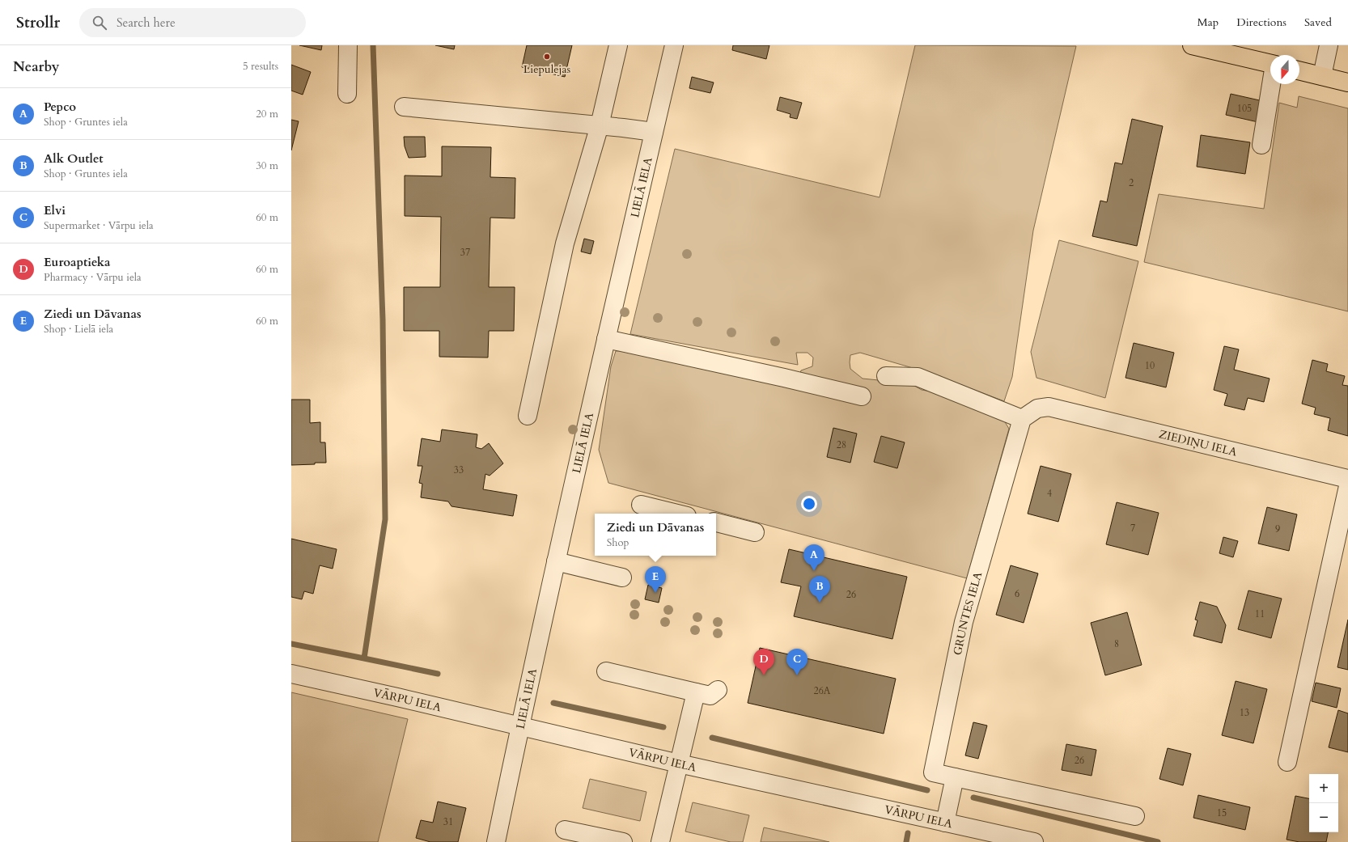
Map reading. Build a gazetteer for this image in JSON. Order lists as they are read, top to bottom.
{
  "streets": {
    "street": [
      "LIELĀ IELA",
      "ZIEDIŅU IELA",
      "GRUNTES IELA",
      "VĀRPU IELA"
    ]
  },
  "crossings": [
    ["LIELĀ IELA", "VĀRPU IELA"],
    ["ZIEDIŅU IELA", "GRUNTES IELA"]
  ],
  "places": ["Liepulejas"],
  "house_numbers": [
    "105",
    "2",
    "37",
    "10",
    "28",
    "33",
    "4",
    "7",
    "9",
    "6",
    "26",
    "11",
    "8",
    "26A",
    "13",
    "26",
    "15",
    "31"
  ],
  "north": "bottom",
  "page": {
    "header": "Strollr",
    "search": "Search here",
    "nav": ["Map", "Directions", "Saved"],
    "heading": ["Nearby", "5 results"],
    "list": [
      {
        "mark": "A",
        "name": "Pepco",
        "note": "Shop · Gruntes iela",
        "value": "20 m"
      },
      {
        "mark": "B",
        "name": "Alk Outlet",
        "note": "Shop · Gruntes iela",
        "value": "30 m"
      },
      {
        "mark": "C",
        "name": "Elvi",
        "note": "Supermarket · Vārpu iela",
        "value": "60 m"
      },
      {
        "mark": "D",
        "name": "Euroaptieka",
        "note": "Pharmacy · Vārpu iela",
        "value": "60 m"
      },
      {
        "mark": "E",
        "name": "Ziedi un Dāvanas",
        "note": "Shop · Lielā iela",
        "value": "60 m"
      }
    ],
    "popup": ["Ziedi un Dāvanas", "Shop"],
    "pins": [
      "A",
      "E",
      "B",
      "C",
      "D"
    ],
    "map_buttons": ["+", "−"]
  }
}
